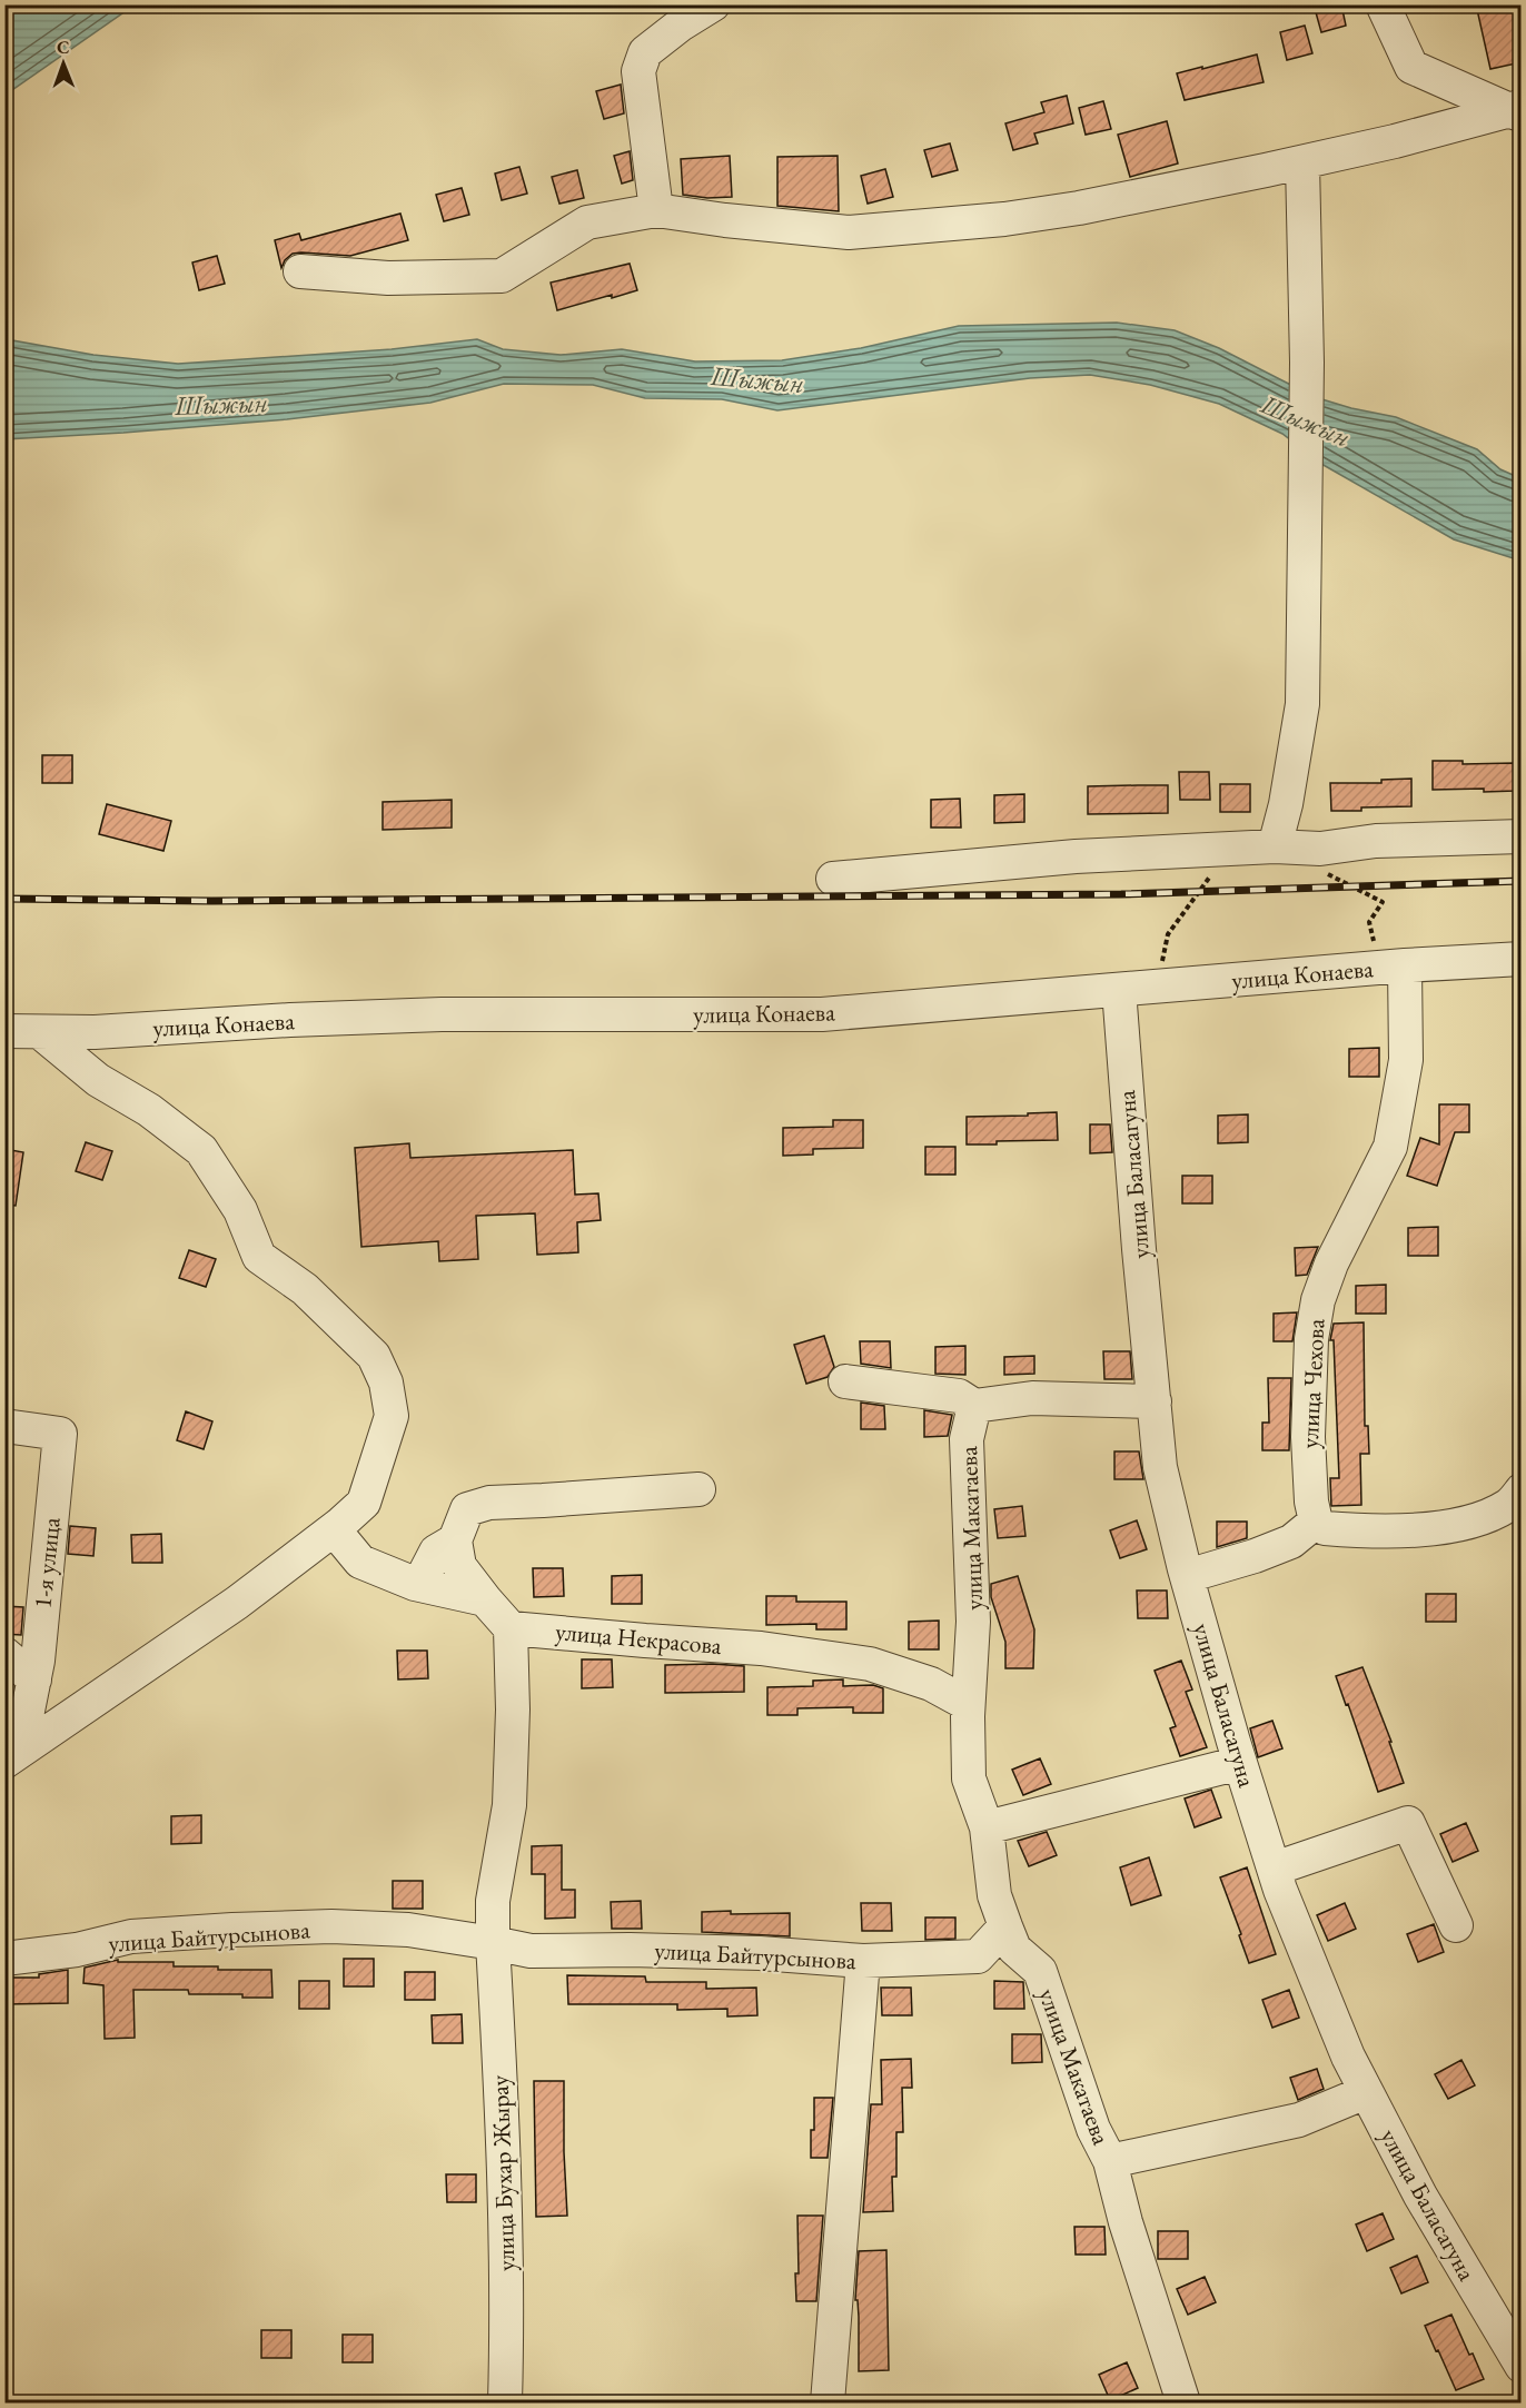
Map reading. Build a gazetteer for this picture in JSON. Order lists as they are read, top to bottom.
{
  "streets": {
    "street": [
      "улица Конаева",
      "улица Баласагуна",
      "улица Чехова",
      "улица Макатаева",
      "1-я улица",
      "улица Некрасова",
      "улица Байтурсынова",
      "улица Бухар Жырау"
    ]
  },
  "crossings": [
    ["улица Конаева", "улица Баласагуна"],
    ["улица Конаева", "улица Чехова"],
    ["улица Баласагуна", "улица Макатаева"],
    ["улица Макатаева", "улица Некрасова"],
    ["улица Макатаева", "улица Байтурсынова"],
    ["улица Байтурсынова", "улица Бухар Жырау"]
  ],
  "water": ["Шыжын"],
  "north": "top"
}
